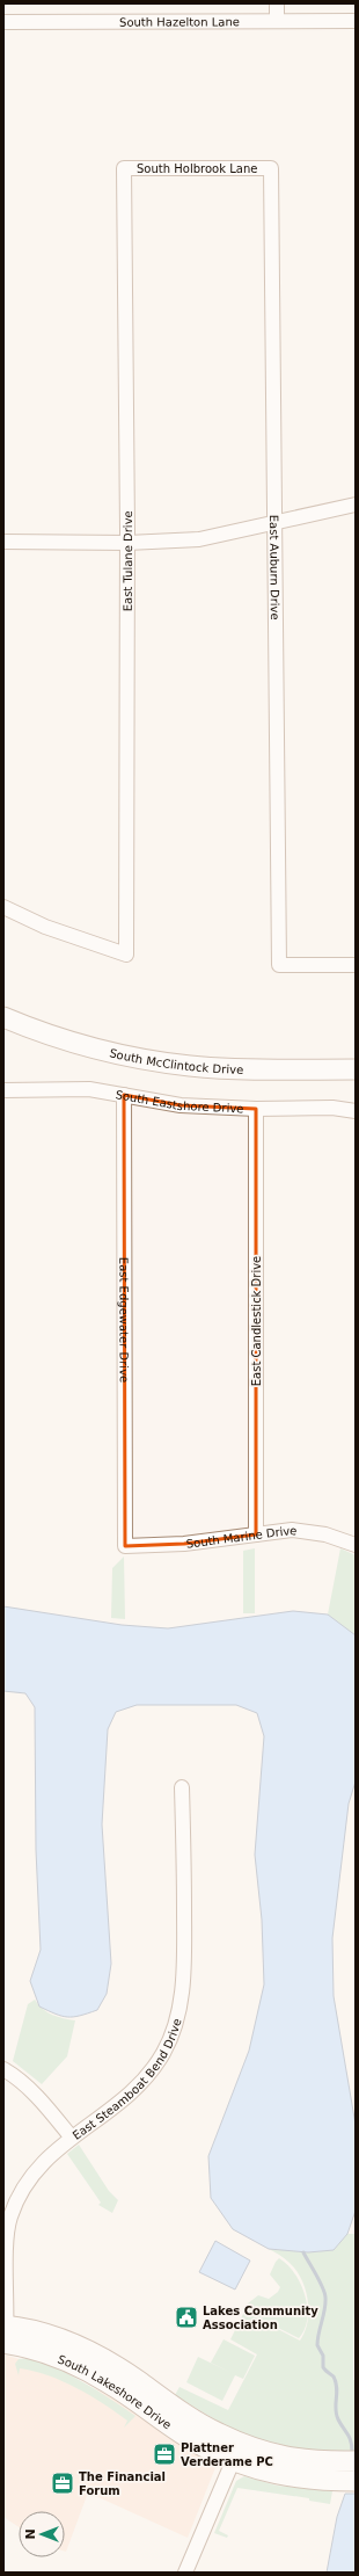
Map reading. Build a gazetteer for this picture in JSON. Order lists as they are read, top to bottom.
{
  "streets": {
    "street": [
      "South Hazelton Lane",
      "South Holbrook Lane",
      "East Tulane Drive",
      "East Auburn Drive",
      "South McClintock Drive",
      "South Eastshore Drive",
      "East Edgewater Drive",
      "East Candlestick Drive",
      "South Marine Drive",
      "East Steamboat Bend Drive",
      "South Lakeshore Drive"
    ]
  },
  "crossings": [
    ["South Holbrook Lane", "East Tulane Drive"],
    ["South Holbrook Lane", "East Auburn Drive"],
    ["South Eastshore Drive", "East Edgewater Drive"],
    ["South Eastshore Drive", "East Candlestick Drive"],
    ["East Edgewater Drive", "South Marine Drive"],
    ["East Candlestick Drive", "South Marine Drive"],
    ["East Steamboat Bend Drive", "South Lakeshore Drive"]
  ],
  "places": {
    "public building": ["Lakes Community Association"],
    "office": ["Plattner Verderame PC", "The Financial Forum"]
  },
  "north": "left"
}
